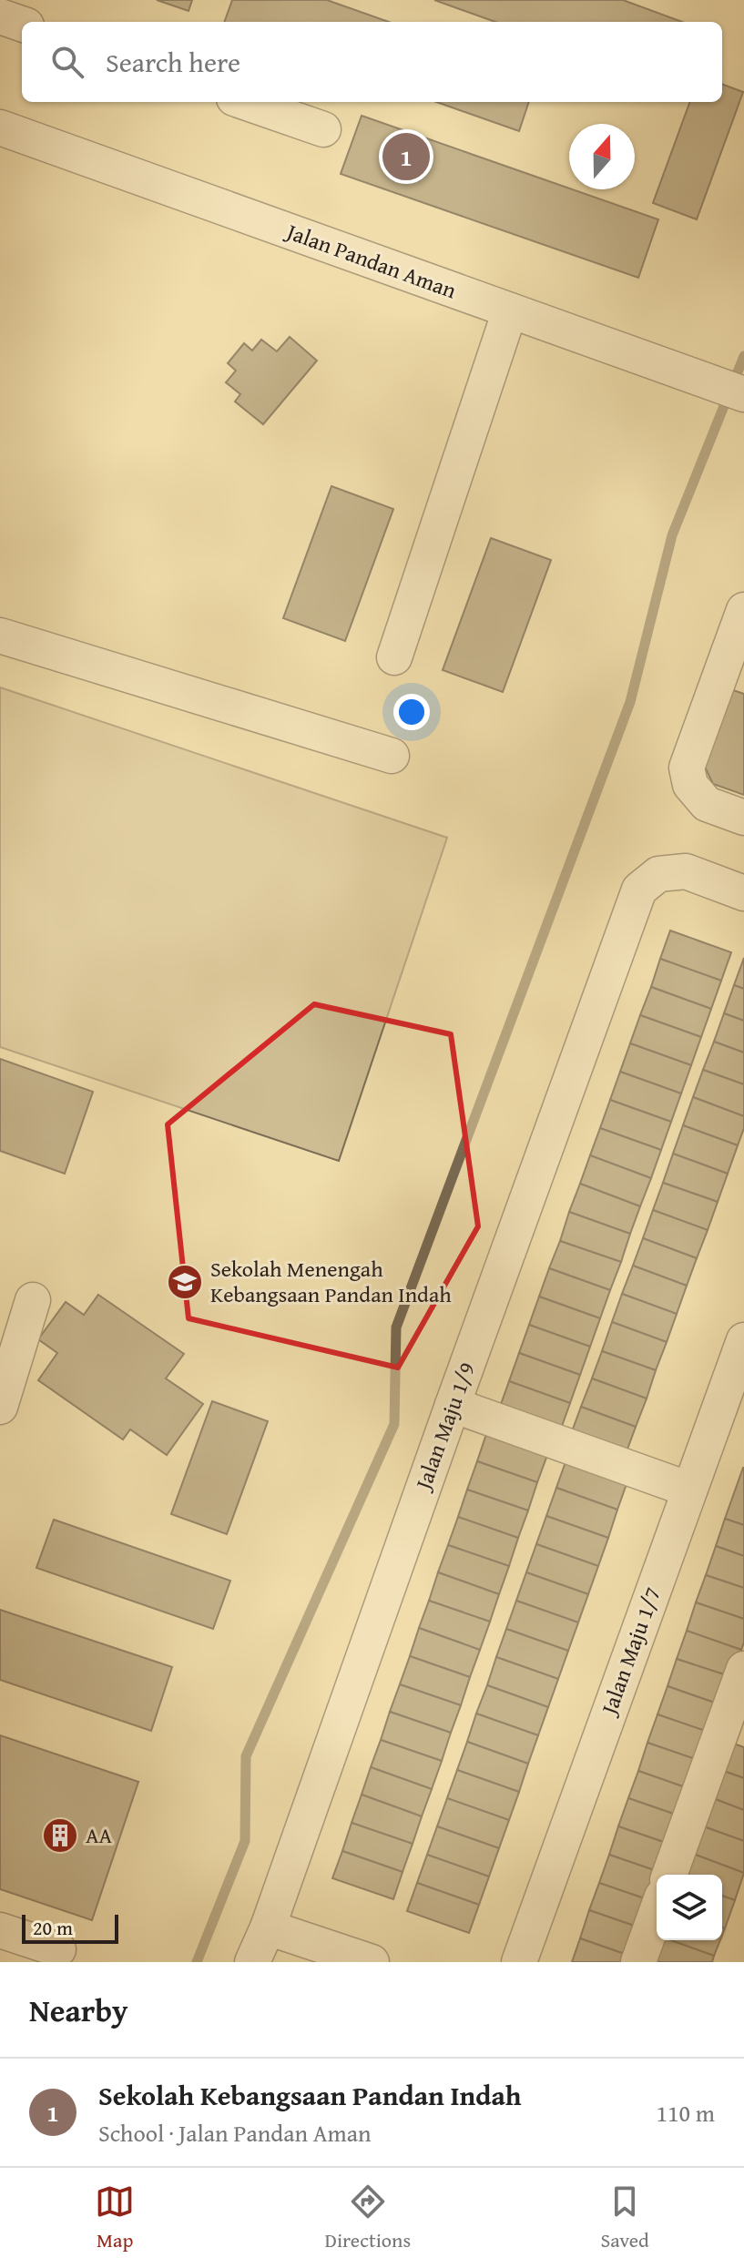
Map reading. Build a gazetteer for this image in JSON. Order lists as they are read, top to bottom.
{
  "streets": {
    "street": ["Jalan Pandan Aman", "Jalan Maju 1/9", "Jalan Maju 1/7"]
  },
  "places": {
    "school or university": ["Sekolah Menengah Kebangsaan Pandan Indah"],
    "building": ["AA"]
  },
  "scale_bar": "20 m",
  "north": "top",
  "page": {
    "search": "Search here",
    "pins": "1",
    "scale": "20 m",
    "heading": "Nearby",
    "list": [
      {
        "mark": "1",
        "name": "Sekolah Kebangsaan Pandan Indah",
        "note": "School · Jalan Pandan Aman",
        "value": "110 m"
      }
    ],
    "nav": ["Map", "Directions", "Saved"]
  }
}
